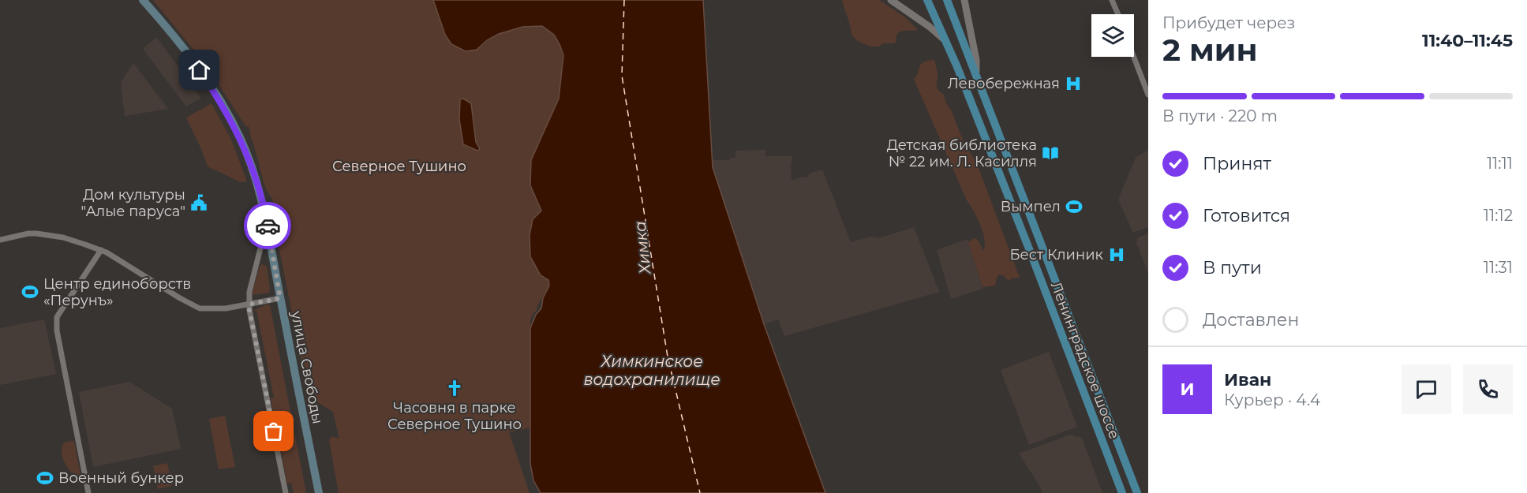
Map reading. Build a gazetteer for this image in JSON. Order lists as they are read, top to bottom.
{
  "streets": {
    "main road": ["Ленинградское шоссе", "улица Свободы"]
  },
  "water": ["Химка", "Химкинское водохранилище"],
  "parks": ["Северное Тушино"],
  "places": {
    "hospital": ["Левобережная", "Бест Клиник"],
    "library": ["Детская библиотека № 22 им. Л. Касилля"],
    "public building": ["Дом культуры \"Алые паруса\""],
    "sports": ["Вымпел", "Центр единоборств «Перунъ»", "Военный бункер"],
    "church": ["Часовня в парке Северное Тушино"]
  },
  "page": {
    "heading": ["2 мин", "Прибудет через", "11:40–11:45"],
    "panel": ["Иван", "Курьер · 4.4"],
    "bar": "В пути · 220 m",
    "list": [
      ["Принят", "11:11"],
      ["Готовится", "11:12"],
      ["В пути", "11:31"],
      "Доставлен"
    ],
    "round": "И"
  }
}
